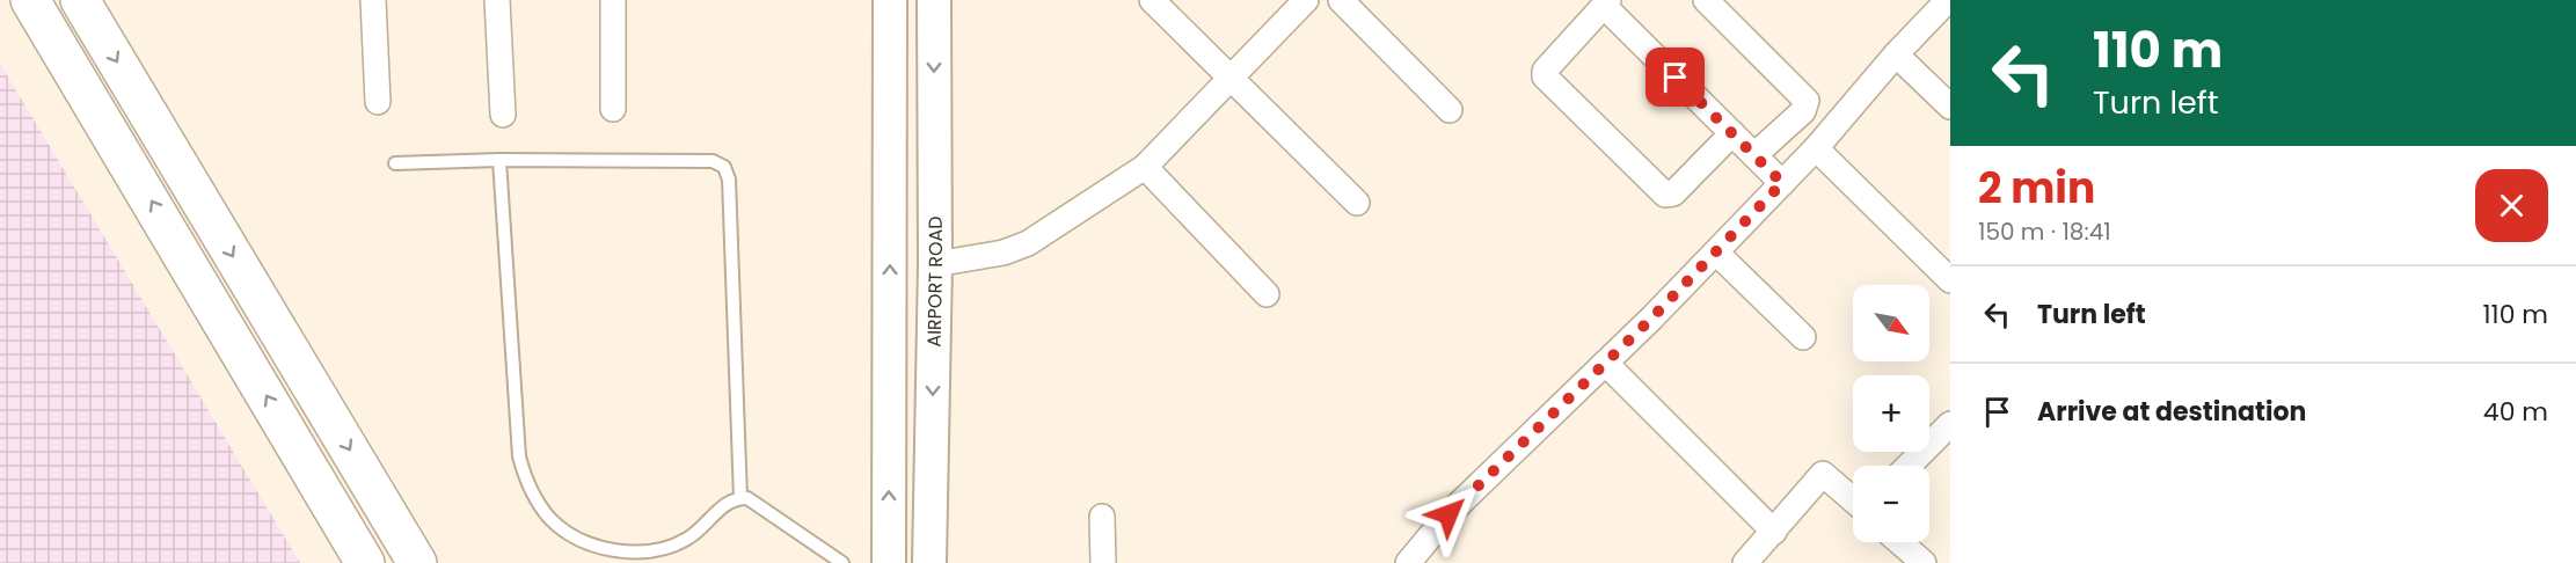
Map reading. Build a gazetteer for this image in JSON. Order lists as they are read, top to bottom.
{
  "streets": {
    "main road": ["AIRPORT ROAD"]
  },
  "north": "bottom right",
  "page": {
    "turn": ["110 m", "Turn left"],
    "heading": ["2 min", "150 m · 18:41"],
    "list": [
      {
        "name": "Turn left",
        "value": "110 m"
      },
      {
        "name": "Arrive at destination",
        "value": "40 m"
      }
    ],
    "map_buttons": ["+", "−"]
  }
}
